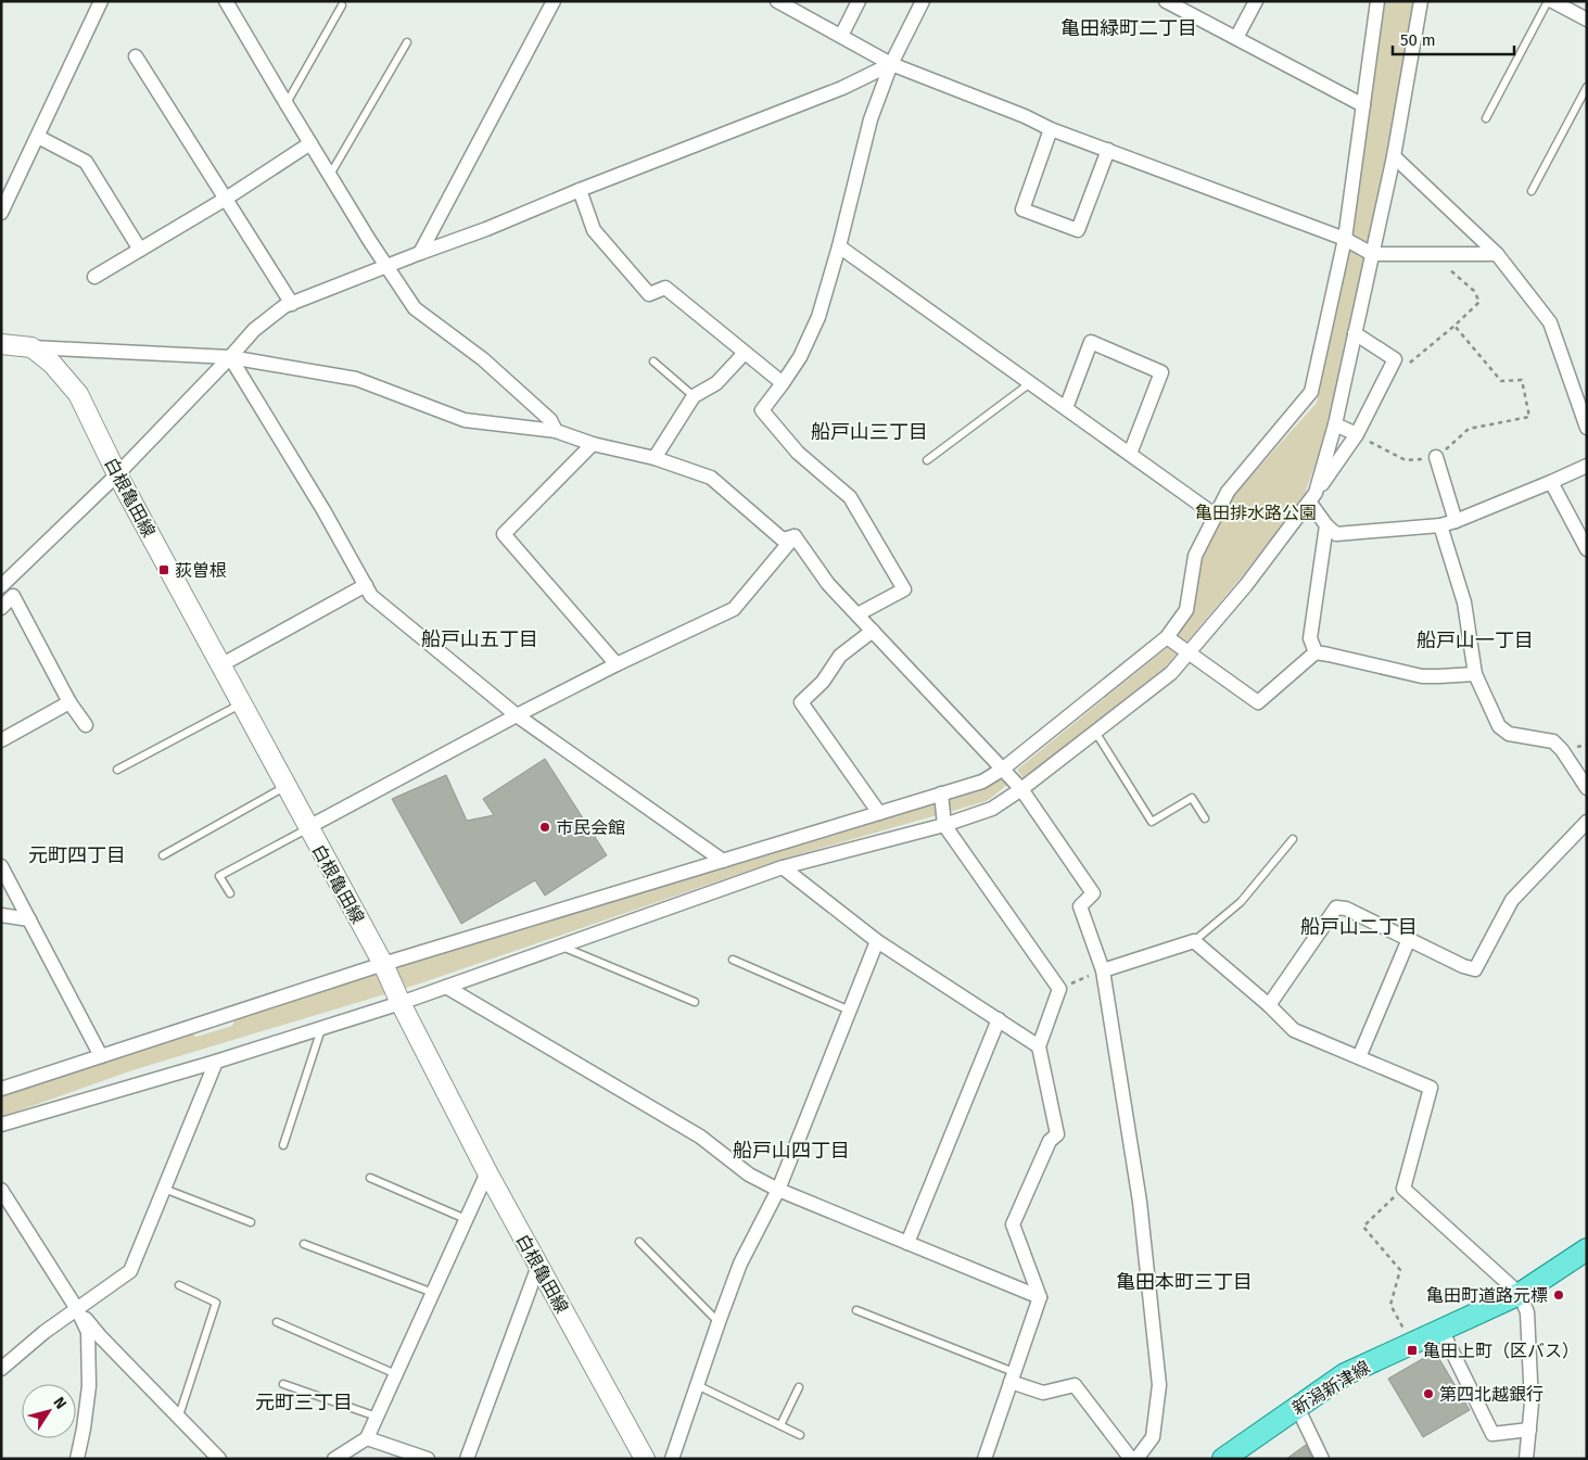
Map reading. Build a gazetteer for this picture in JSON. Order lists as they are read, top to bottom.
{
  "streets": {
    "main road": ["白根亀田線", "新潟新津線"]
  },
  "districts": [
    "亀田緑町二丁目",
    "船戸山三丁目",
    "船戸山五丁目",
    "船戸山一丁目",
    "元町四丁目",
    "船戸山二丁目",
    "船戸山四丁目",
    "亀田本町三丁目",
    "元町三丁目"
  ],
  "parks": ["亀田排水路公園"],
  "places": {
    "transit": ["荻曽根", "亀田上町（区バス）"],
    "other": ["市民会館", "亀田町道路元標", "第四北越銀行"]
  },
  "scale_bar": "50 m",
  "north": "top right"
}
